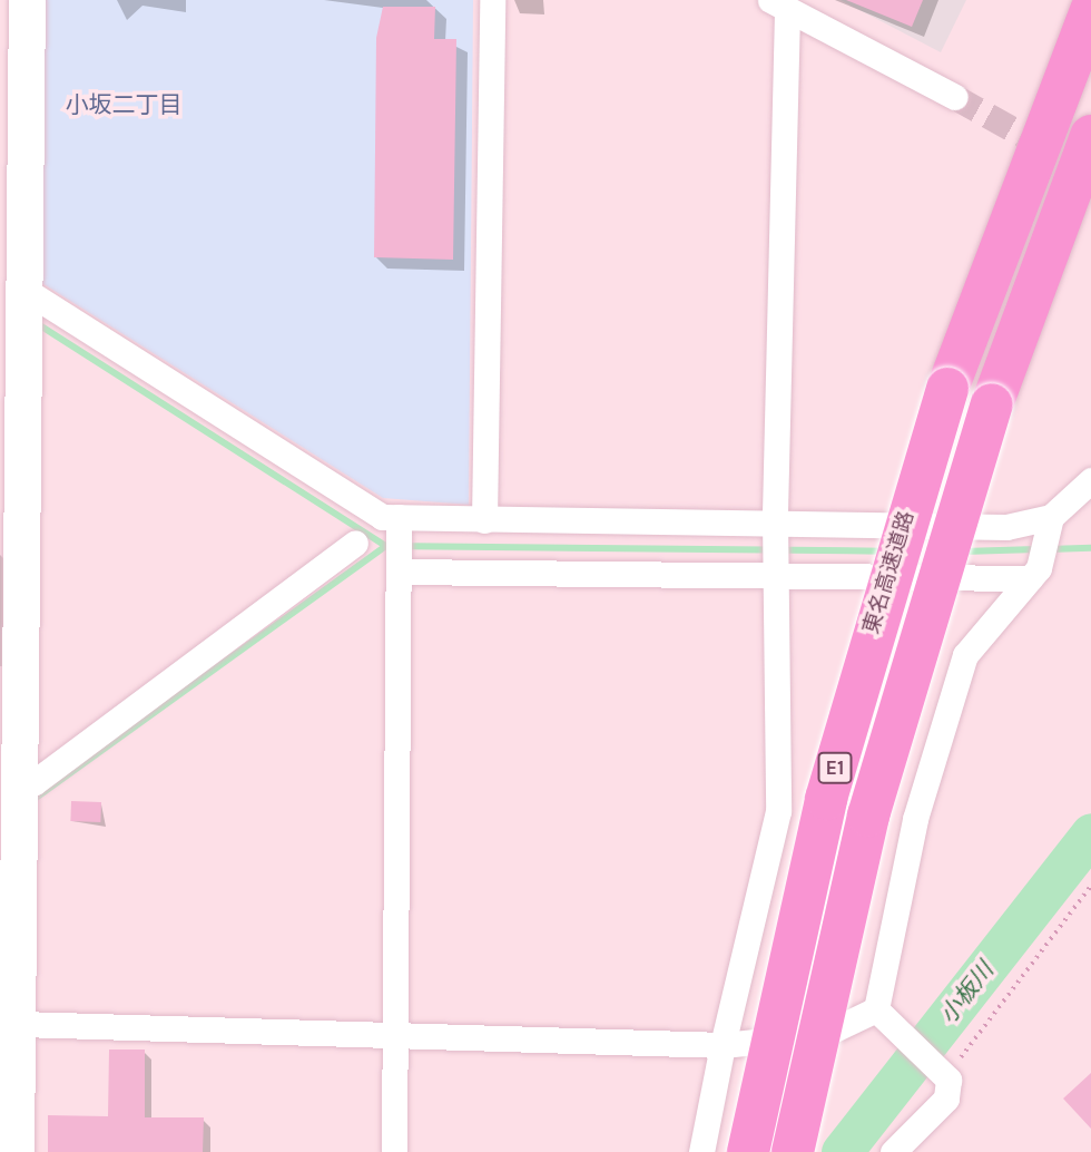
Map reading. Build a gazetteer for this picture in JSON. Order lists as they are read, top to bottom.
{
  "streets": {
    "highway": ["東名高速道路", "E1"]
  },
  "districts": ["小坂二丁目"],
  "water": ["小板川"]
}
